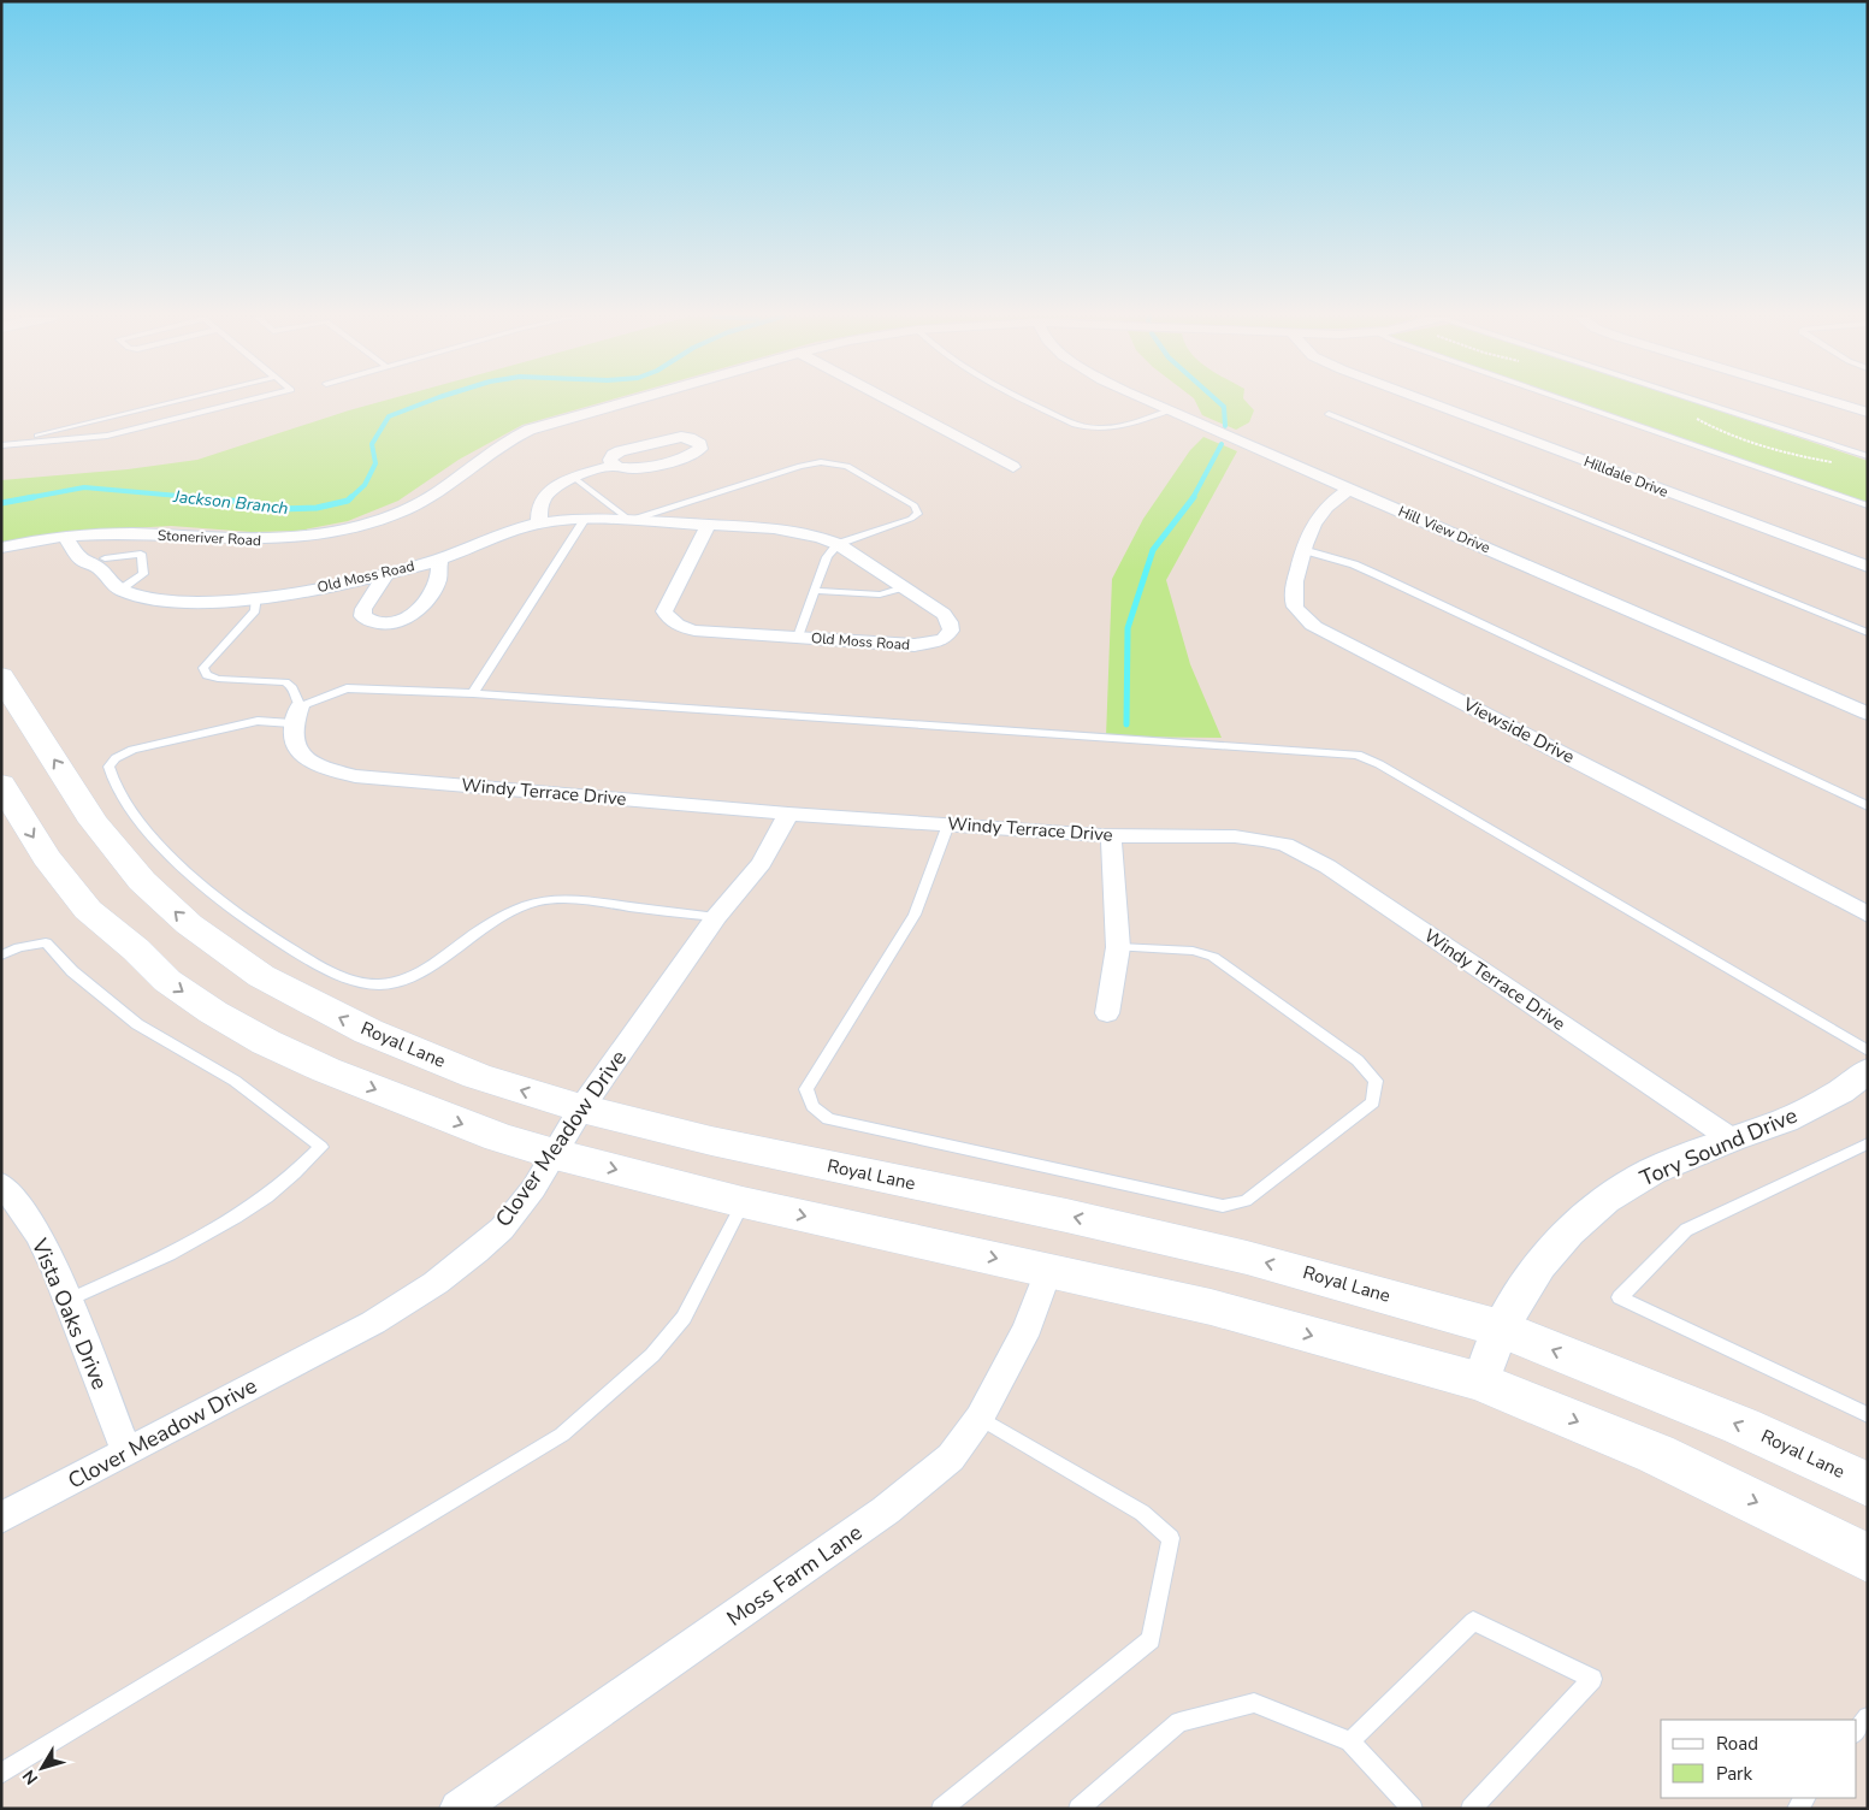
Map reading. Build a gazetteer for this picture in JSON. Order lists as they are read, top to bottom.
{
  "streets": {
    "main road": ["Royal Lane"],
    "street": [
      "Hilldale Drive",
      "Hill View Drive",
      "Stoneriver Road",
      "Old Moss Road",
      "Viewside Drive",
      "Windy Terrace Drive",
      "Clover Meadow Drive",
      "Tory Sound Drive",
      "Vista Oaks Drive",
      "Moss Farm Lane"
    ]
  },
  "crossings": [
    ["Hill View Drive", "Viewside Drive"],
    ["Stoneriver Road", "Old Moss Road"],
    ["Windy Terrace Drive", "Clover Meadow Drive"],
    ["Windy Terrace Drive", "Tory Sound Drive"],
    ["Royal Lane", "Clover Meadow Drive"],
    ["Royal Lane", "Tory Sound Drive"],
    ["Clover Meadow Drive", "Vista Oaks Drive"]
  ],
  "water": ["Jackson Branch"],
  "legend": ["Road", "Park"],
  "north": "bottom left"
}
